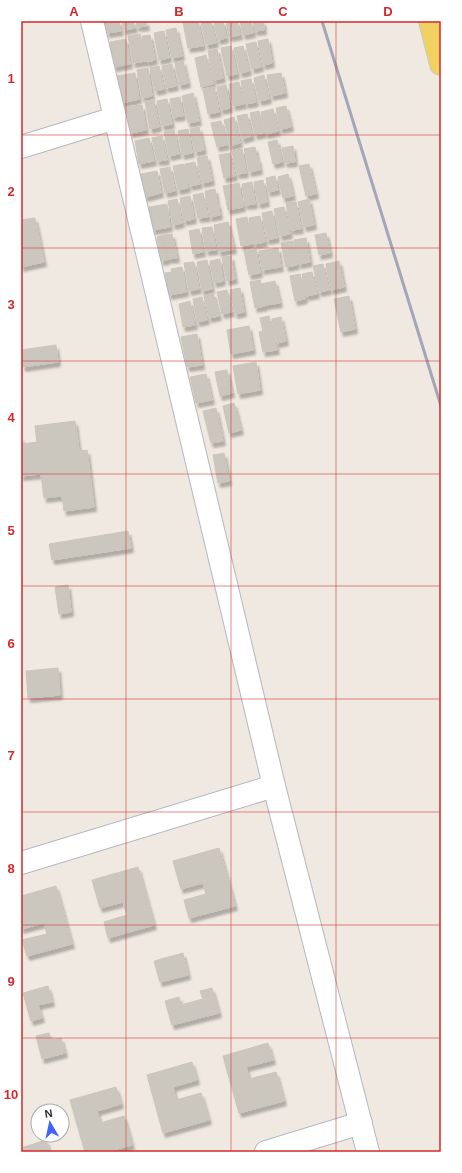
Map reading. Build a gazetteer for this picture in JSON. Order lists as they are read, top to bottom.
{
  "north": "top",
  "grid": {
    "columns": [
      "A",
      "B",
      "C",
      "D"
    ],
    "rows": [
      "1",
      "2",
      "3",
      "4",
      "5",
      "6",
      "7",
      "8",
      "9",
      "10"
    ]
  }
}
